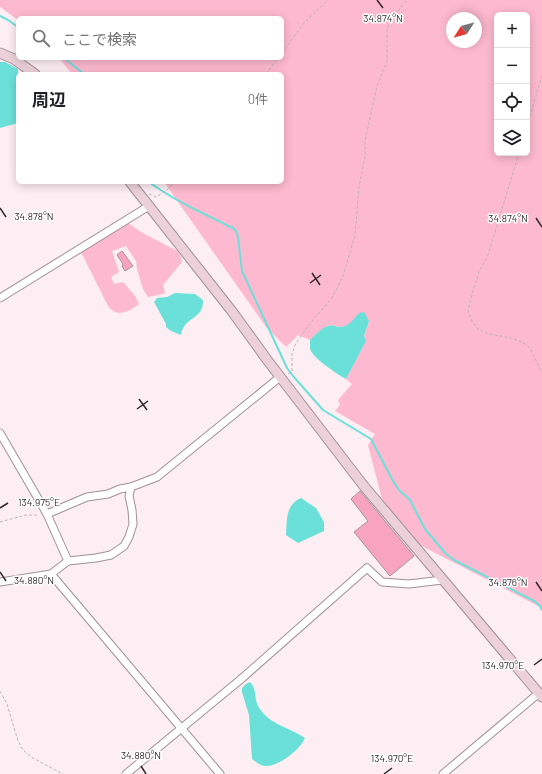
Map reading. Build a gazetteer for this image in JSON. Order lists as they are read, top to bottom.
{
  "north": "bottom left",
  "page": {
    "map_buttons": ["+", "−"],
    "search": "ここで検索",
    "heading": ["周辺", "0件"]
  },
  "coordinates": [
    "34.874°N",
    "34.878°N",
    "134.975°E",
    "34.880°N",
    "34.876°N",
    "134.970°E"
  ]
}
